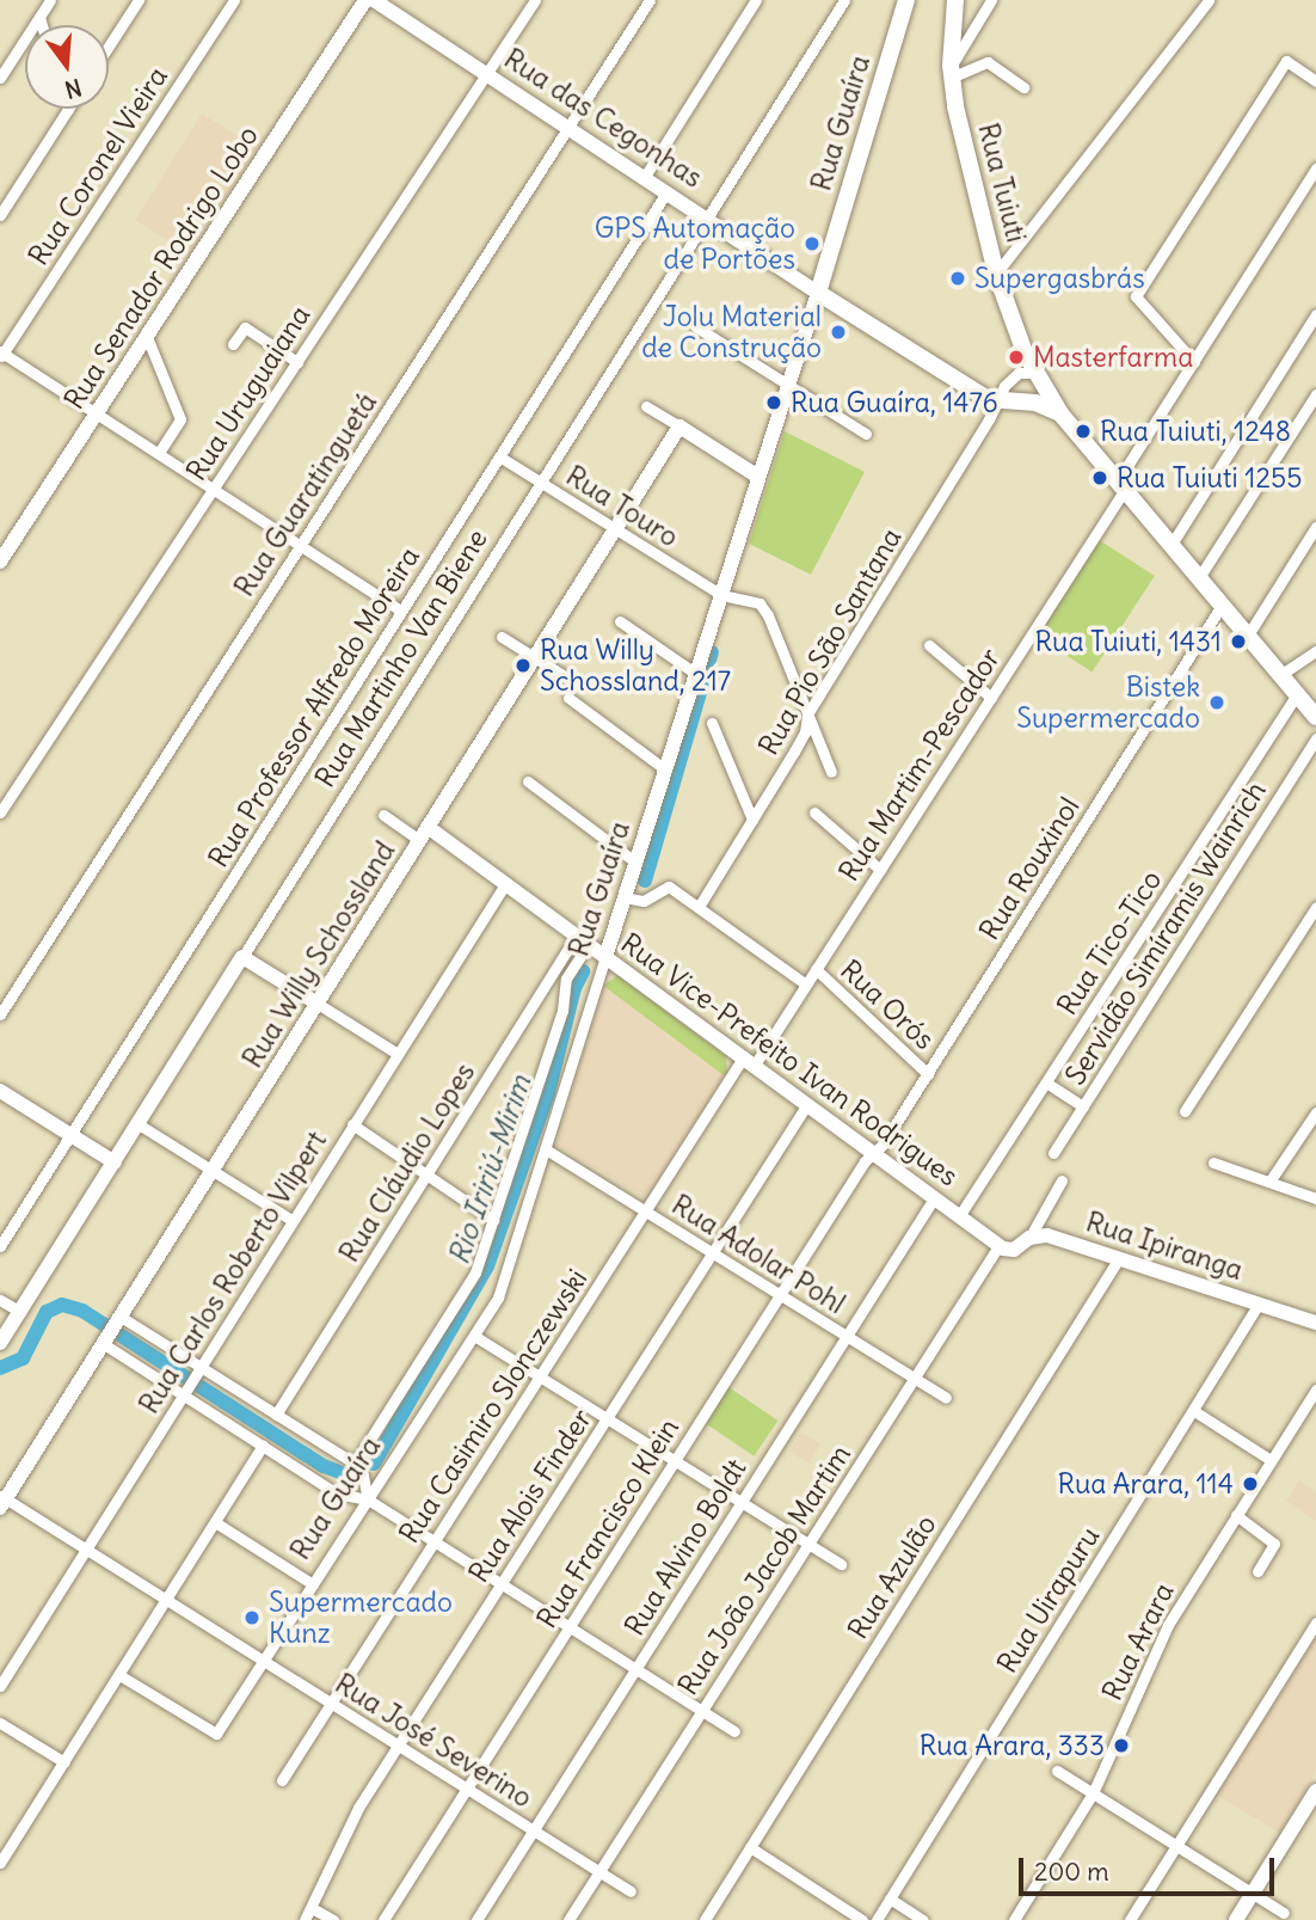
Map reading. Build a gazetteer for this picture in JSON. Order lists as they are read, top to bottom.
{
  "streets": {
    "main road": ["Rua das Cegonhas", "Rua Guaíra", "Rua Tuiuti"],
    "street": [
      "Rua Coronel Vieira",
      "Rua Senador Rodrigo Lobo",
      "Rua Uruguaiana",
      "Rua Guaratinguetá",
      "Rua Touro",
      "Rua Pio São Santana",
      "Rua Martinho Van Biene",
      "Rua Professor Alfredo Moreira",
      "Rua Martim-Pescador",
      "Rua Rouxinol",
      "Servidão Simíramis Wainrich",
      "Rua Tico-Tico",
      "Rua Willy Schossland",
      "Rua Orós",
      "Rua Vice-Prefeito Ivan Rodrigues",
      "Rua Cláudio Lopes",
      "Rua Ipiranga",
      "Rua Adolar Pohl",
      "Rua Carlos Roberto Vilpert",
      "Rua Casimiro Slonczewski",
      "Rua Alois Finder",
      "Rua Francisco Klein",
      "Rua Alvino Boldt",
      "Rua João Jacob Martim",
      "Rua Azulão",
      "Rua Uirapuru",
      "Rua Arara",
      "Rua José Severino"
    ]
  },
  "crossings": [
    ["Rua das Cegonhas", "Rua Guaíra"],
    ["Rua das Cegonhas", "Rua Uruguaiana"],
    ["Rua das Cegonhas", "Rua Guaratinguetá"],
    ["Rua das Cegonhas", "Rua Pio São Santana"],
    ["Rua das Cegonhas", "Rua Martinho Van Biene"],
    ["Rua das Cegonhas", "Rua Professor Alfredo Moreira"],
    ["Rua Guaíra", "Rua Touro"],
    ["Rua Guaíra", "Rua Vice-Prefeito Ivan Rodrigues"],
    ["Rua Guaíra", "Rua Adolar Pohl"],
    ["Rua Guaíra", "Rua José Severino"],
    ["Rua Tuiuti", "Rua Pio São Santana"],
    ["Rua Tuiuti", "Rua Martim-Pescador"],
    ["Rua Tuiuti", "Rua Rouxinol"],
    ["Rua Tuiuti", "Rua Tico-Tico"],
    ["Rua Touro", "Rua Pio São Santana"],
    ["Rua Touro", "Rua Martinho Van Biene"],
    ["Rua Touro", "Rua Professor Alfredo Moreira"],
    ["Rua Touro", "Rua Willy Schossland"],
    ["Rua Martim-Pescador", "Rua Orós"],
    ["Rua Martim-Pescador", "Rua Vice-Prefeito Ivan Rodrigues"],
    ["Rua Martim-Pescador", "Rua Casimiro Slonczewski"],
    ["Rua Rouxinol", "Rua Orós"],
    ["Rua Rouxinol", "Rua Vice-Prefeito Ivan Rodrigues"],
    ["Rua Rouxinol", "Rua Francisco Klein"],
    ["Rua Tico-Tico", "Rua Vice-Prefeito Ivan Rodrigues"],
    ["Rua Willy Schossland", "Rua Vice-Prefeito Ivan Rodrigues"],
    ["Rua Willy Schossland", "Rua José Severino"],
    ["Rua Vice-Prefeito Ivan Rodrigues", "Rua Cláudio Lopes"],
    ["Rua Vice-Prefeito Ivan Rodrigues", "Rua Ipiranga"],
    ["Rua Vice-Prefeito Ivan Rodrigues", "Rua Carlos Roberto Vilpert"],
    ["Rua Vice-Prefeito Ivan Rodrigues", "Rua Casimiro Slonczewski"],
    ["Rua Vice-Prefeito Ivan Rodrigues", "Rua Alois Finder"],
    ["Rua Vice-Prefeito Ivan Rodrigues", "Rua Francisco Klein"],
    ["Rua Vice-Prefeito Ivan Rodrigues", "Rua Alvino Boldt"],
    ["Rua Vice-Prefeito Ivan Rodrigues", "Rua João Jacob Martim"],
    ["Rua Ipiranga", "Rua João Jacob Martim"],
    ["Rua Ipiranga", "Rua Azulão"],
    ["Rua Ipiranga", "Rua Uirapuru"],
    ["Rua Adolar Pohl", "Rua Casimiro Slonczewski"],
    ["Rua Adolar Pohl", "Rua Alois Finder"],
    ["Rua Adolar Pohl", "Rua Francisco Klein"],
    ["Rua Adolar Pohl", "Rua Alvino Boldt"],
    ["Rua Adolar Pohl", "Rua João Jacob Martim"],
    ["Rua Carlos Roberto Vilpert", "Rua José Severino"],
    ["Rua Casimiro Slonczewski", "Rua José Severino"],
    ["Rua Alois Finder", "Rua José Severino"],
    ["Rua Francisco Klein", "Rua José Severino"],
    ["Rua Alvino Boldt", "Rua José Severino"],
    ["Rua João Jacob Martim", "Rua José Severino"]
  ],
  "water": ["Rio Iririú-Mirim"],
  "places": [
    "GPS Automação de Portões",
    "Supergasbrás",
    "Jolu Material de Construção",
    "Masterfarma",
    "Rua Guaíra, 1476",
    "Rua Tuiuti, 1248",
    "Rua Tuiuti 1255",
    "Rua Tuiuti, 1431",
    "Rua Willy Schossland, 217",
    "Bistek Supermercado",
    "Rua Arara, 114",
    "Supermercado Kunz",
    "Rua Arara, 333"
  ],
  "scale_bar": "200 m",
  "north": "bottom"
}
